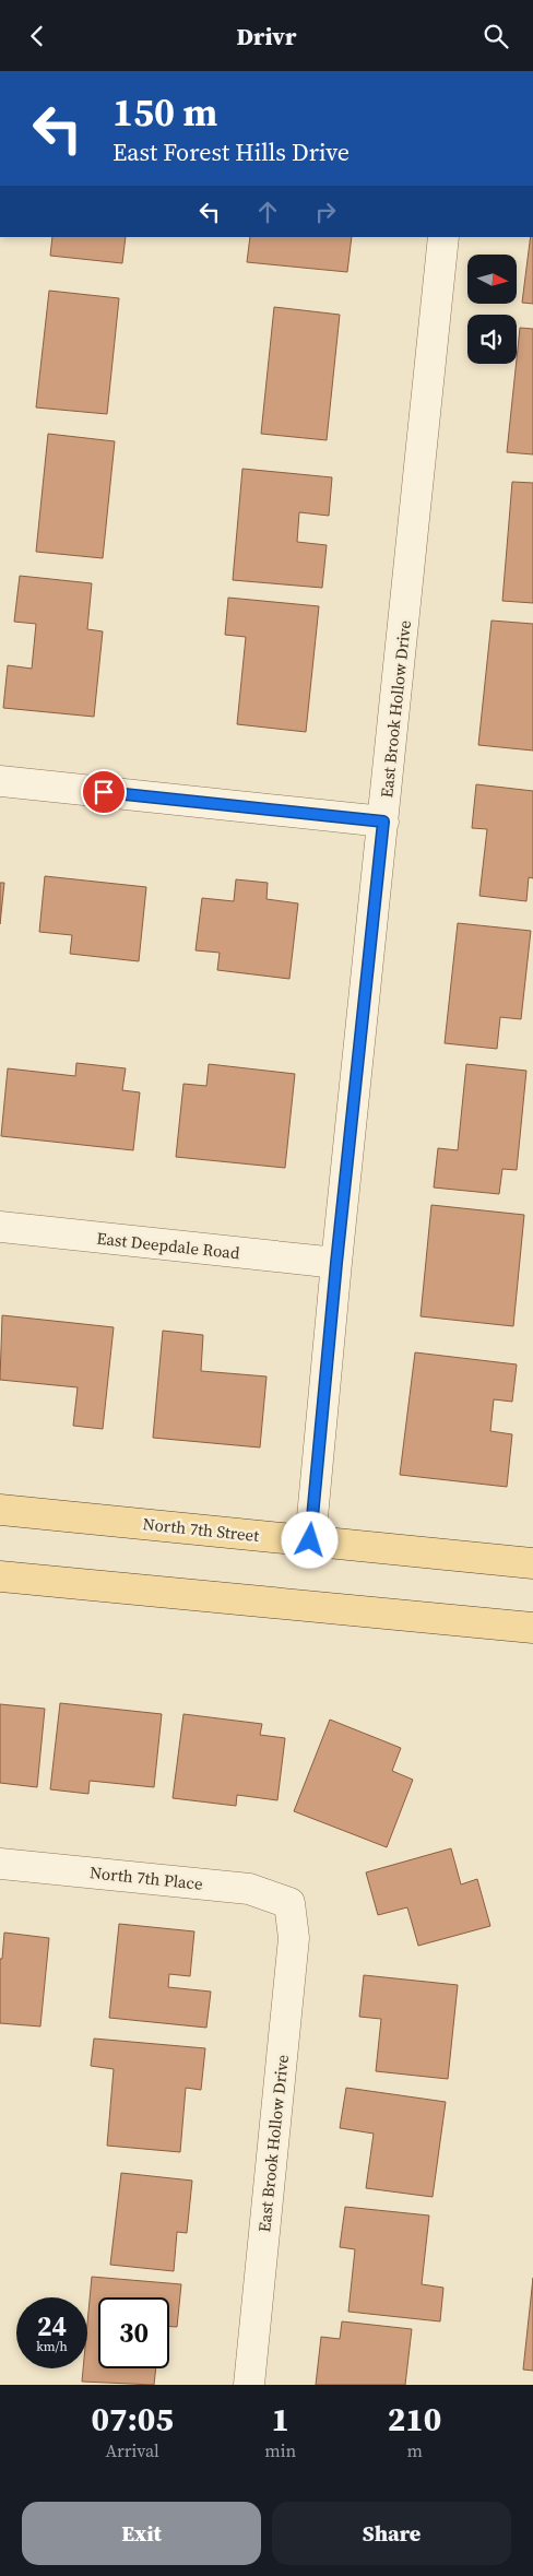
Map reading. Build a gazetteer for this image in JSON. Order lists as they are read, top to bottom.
{
  "streets": {
    "main road": ["North 7th Street"],
    "street": ["East Brook Hollow Drive", "East Deepdale Road", "North 7th Place"]
  },
  "crossings": [
    ["East Brook Hollow Drive", "East Deepdale Road"],
    ["East Brook Hollow Drive", "North 7th Street"],
    ["East Brook Hollow Drive", "North 7th Place"]
  ],
  "north": "right",
  "page": {
    "header": "Drivr",
    "turn": ["150 m", "East Forest Hills Drive"],
    "speed": "24 km/h",
    "limit": "30",
    "eta": [
      "07:05",
      "Arrival",
      "1",
      "min",
      "210",
      "m"
    ],
    "buttons": ["Exit", "Share"]
  }
}
